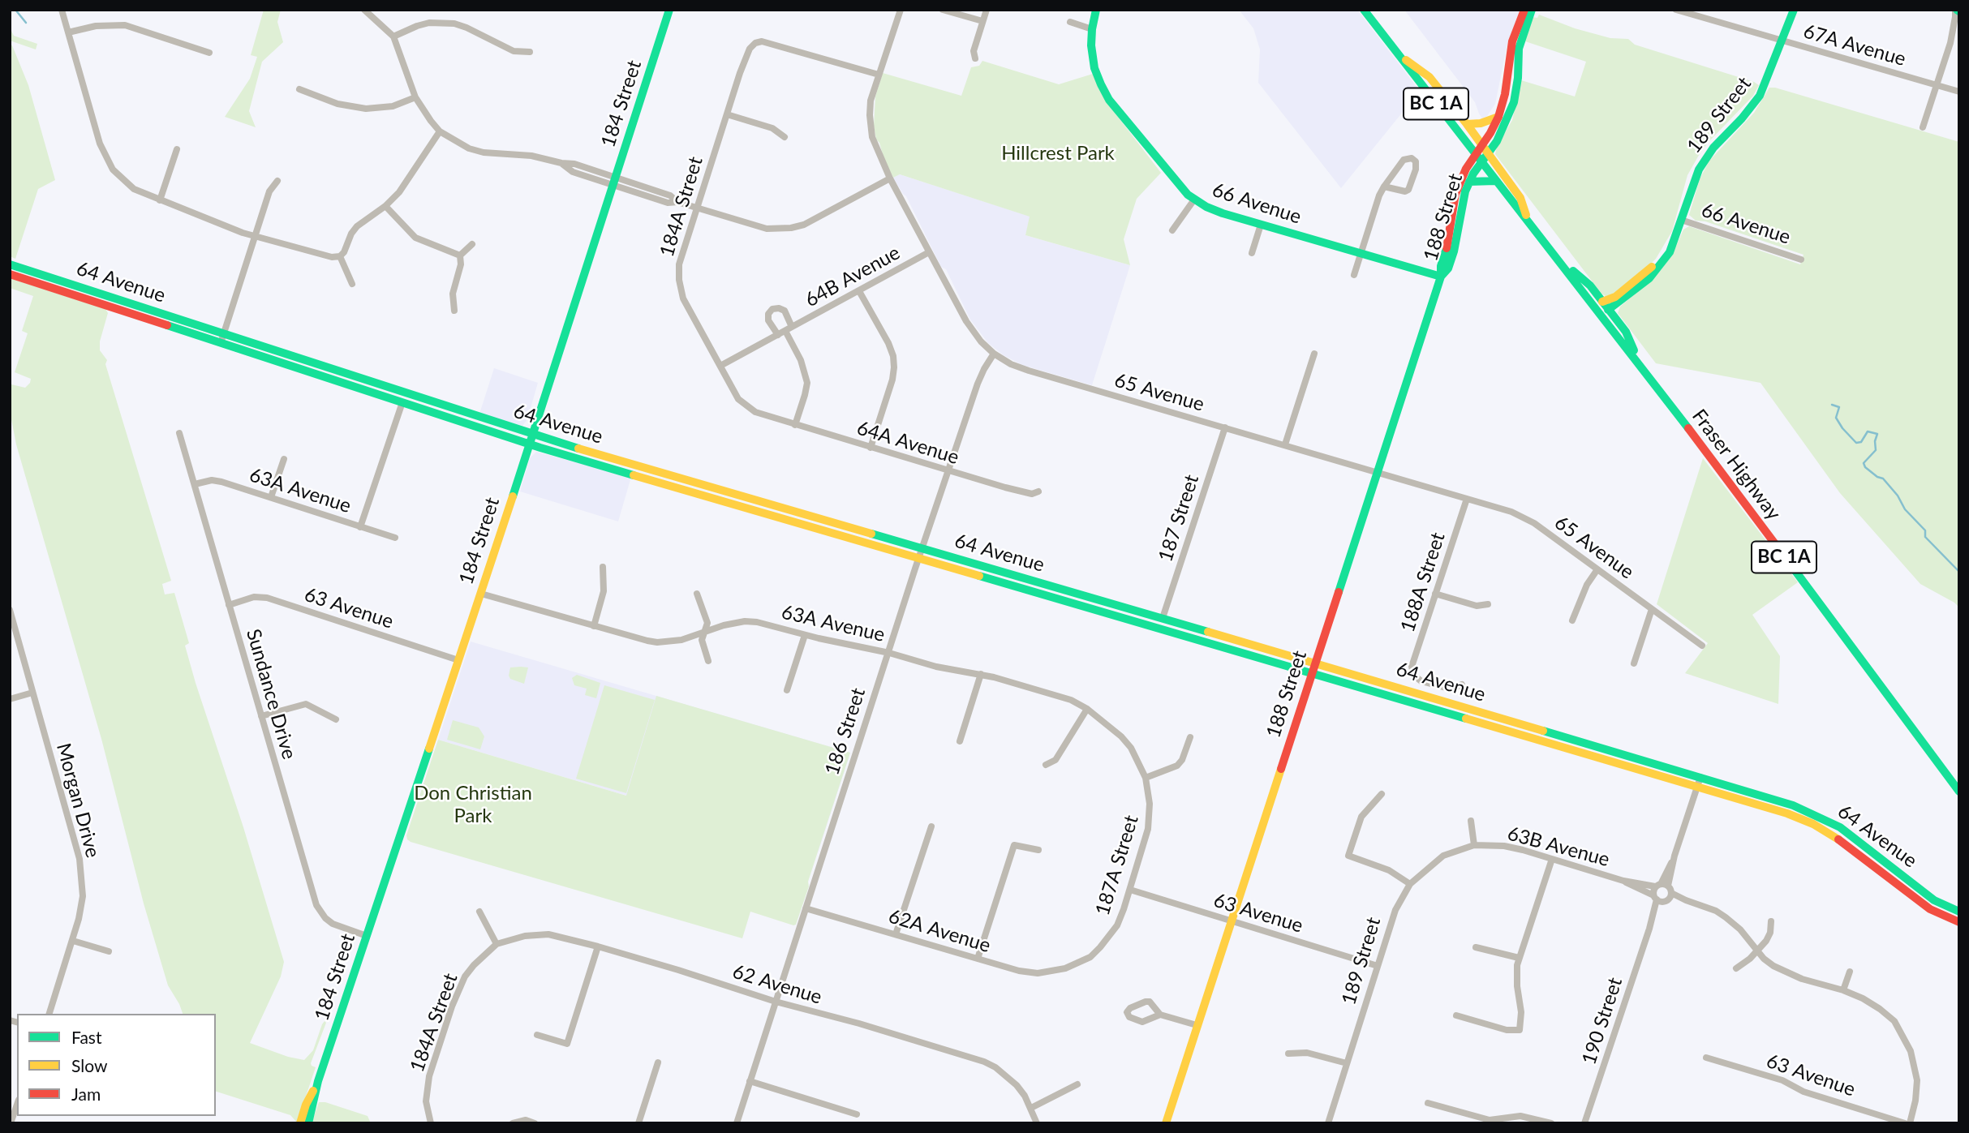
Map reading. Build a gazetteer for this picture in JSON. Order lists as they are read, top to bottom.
{
  "streets": {
    "main road": [
      "184 Street",
      "BC 1A",
      "189 Street",
      "66 Avenue",
      "188 Street",
      "64 Avenue",
      "Fraser Highway"
    ],
    "street": [
      "67A Avenue",
      "184A Street",
      "64B Avenue",
      "65 Avenue",
      "64A Avenue",
      "63A Avenue",
      "187 Street",
      "188A Street",
      "63 Avenue",
      "Sundance Drive",
      "186 Street",
      "Morgan Drive",
      "63B Avenue",
      "187A Street",
      "62A Avenue",
      "62 Avenue",
      "190 Street"
    ]
  },
  "crossings": [
    ["67A Avenue", "189 Street"],
    ["184 Street", "64 Avenue"],
    ["184 Street", "63A Avenue"],
    ["184 Street", "63 Avenue"],
    ["184 Street", "Sundance Drive"],
    ["189 Street", "66 Avenue"],
    ["189 Street", "Fraser Highway"],
    ["189 Street", "63 Avenue"],
    ["189 Street", "63B Avenue"],
    ["66 Avenue", "188 Street"],
    ["184A Street", "64B Avenue"],
    ["184A Street", "65 Avenue"],
    ["184A Street", "64A Avenue"],
    ["184A Street", "62 Avenue"],
    ["188 Street", "64 Avenue"],
    ["188 Street", "65 Avenue"],
    ["188 Street", "Fraser Highway"],
    ["188 Street", "63 Avenue"],
    ["64B Avenue", "65 Avenue"],
    ["64 Avenue", "187 Street"],
    ["64 Avenue", "188A Street"],
    ["64 Avenue", "186 Street"],
    ["65 Avenue", "187 Street"],
    ["65 Avenue", "188A Street"],
    ["65 Avenue", "186 Street"],
    ["64A Avenue", "186 Street"],
    ["63A Avenue", "Sundance Drive"],
    ["63A Avenue", "186 Street"],
    ["63A Avenue", "187A Street"],
    ["63 Avenue", "Sundance Drive"],
    ["63 Avenue", "187A Street"],
    ["186 Street", "62A Avenue"],
    ["186 Street", "62 Avenue"],
    ["63B Avenue", "190 Street"],
    ["187A Street", "62A Avenue"]
  ],
  "parks": ["Hillcrest Park", "Don Christian Park"],
  "legend": ["Fast", "Slow", "Jam"]
}
